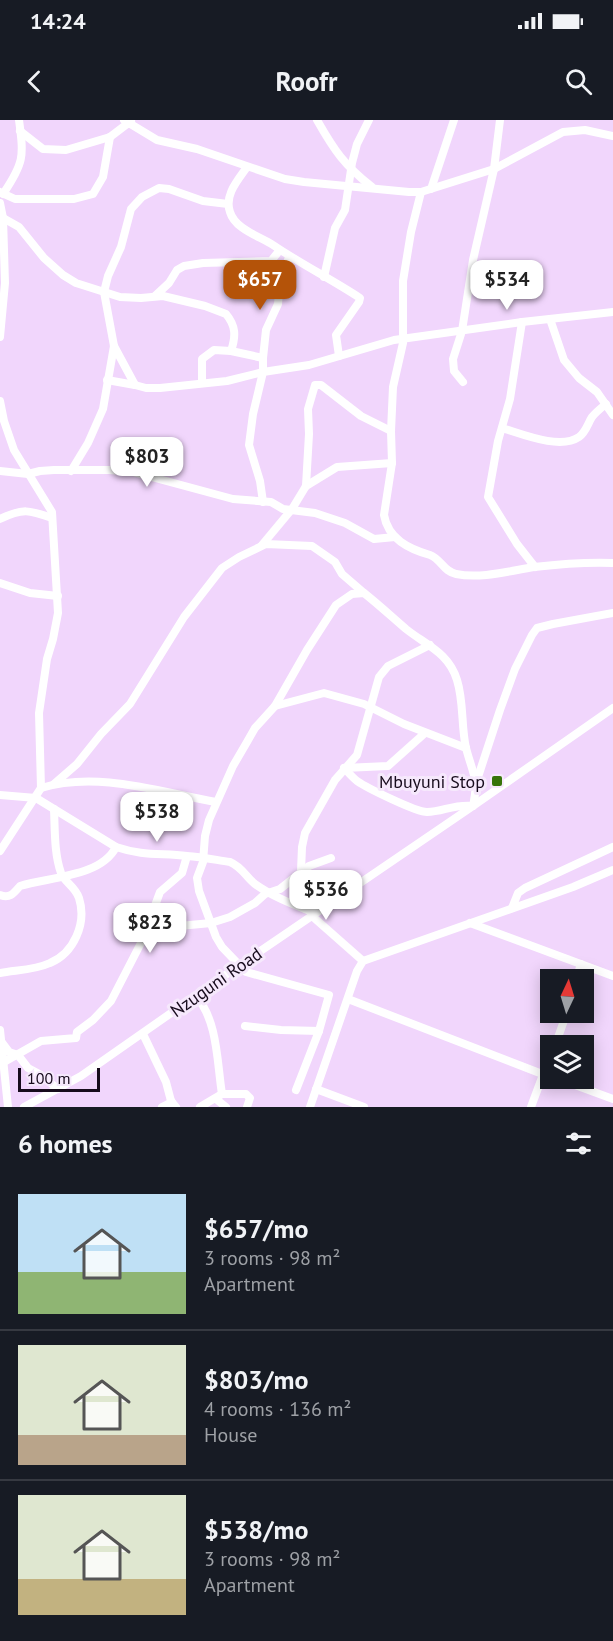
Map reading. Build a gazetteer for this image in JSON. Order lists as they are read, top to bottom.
{
  "streets": {
    "street": ["Nzuguni Road"]
  },
  "places": {
    "transit": ["Mbuyuni Stop"]
  },
  "scale_bar": "100 m",
  "north": "top",
  "page": {
    "status": "14:24",
    "header": "Roofr",
    "price": [
      "$657",
      "$534",
      "$803",
      "$538",
      "$536",
      "$823"
    ],
    "scale": "100 m",
    "heading": "6 homes",
    "list": [
      {
        "name": "$657/mo",
        "note": "3 rooms · 98 m² · Apartment"
      },
      {
        "name": "$803/mo",
        "note": "4 rooms · 136 m² · House"
      },
      {
        "name": "$538/mo",
        "note": "3 rooms · 98 m² · Apartment"
      }
    ]
  }
}
